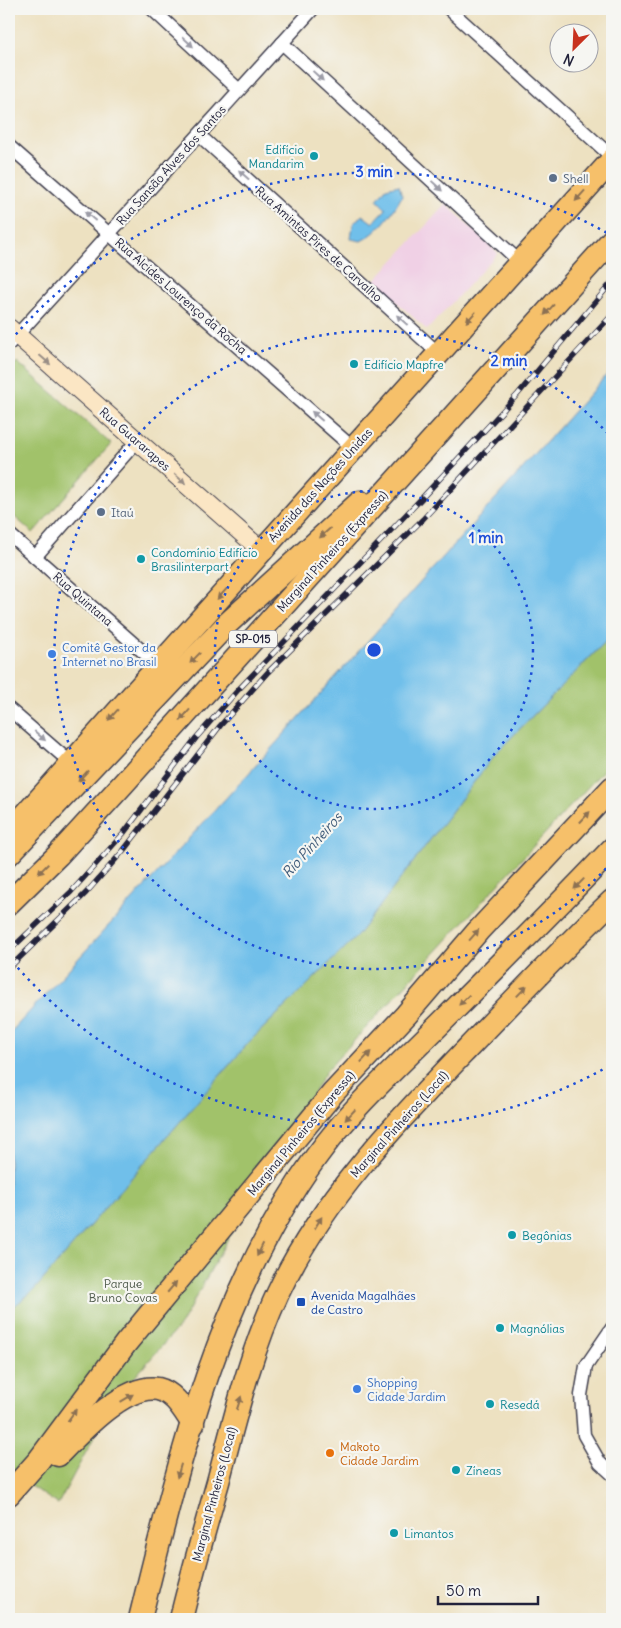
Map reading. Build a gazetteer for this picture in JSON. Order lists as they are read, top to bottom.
{
  "streets": {
    "highway": [
      "Avenida das Nações Unidas",
      "Marginal Pinheiros (Expressa)",
      "SP-015",
      "Marginal Pinheiros (Local)"
    ],
    "street": [
      "Rua Sansão Alves dos Santos",
      "Rua Amintas Pires de Carvalho",
      "Rua Alcides Lourenço da Rocha",
      "Rua Guararapes",
      "Rua Quintana"
    ]
  },
  "crossings": [
    ["Rua Sansão Alves dos Santos", "Rua Amintas Pires de Carvalho"],
    ["Rua Sansão Alves dos Santos", "Rua Alcides Lourenço da Rocha"],
    ["Rua Sansão Alves dos Santos", "Rua Guararapes"],
    ["Rua Amintas Pires de Carvalho", "Avenida das Nações Unidas"],
    ["Rua Alcides Lourenço da Rocha", "Avenida das Nações Unidas"],
    ["Rua Guararapes", "Avenida das Nações Unidas"],
    ["Avenida das Nações Unidas", "Rua Quintana"]
  ],
  "one_way": ["Rua Amintas Pires de Carvalho", "Rua Alcides Lourenço da Rocha", "Rua Guararapes"],
  "water": ["Rio Pinheiros"],
  "parks": ["Parque Bruno Covas"],
  "places": {
    "other": [
      "Edifício Mandarim",
      "Shell",
      "Edifício Mapfre",
      "Itaú",
      "Condomínio Edifício Brasilinterpart",
      "Comitê Gestor da Internet no Brasil",
      "Begônias",
      "Magnólias",
      "Shopping Cidade Jardim",
      "Resedá",
      "Makoto Cidade Jardim",
      "Zíneas",
      "Limantos"
    ],
    "transit": ["Avenida Magalhães de Castro"]
  },
  "scale_bar": "50 m",
  "north": "bottom left",
  "rings": ["3 min", "2 min", "1 min"]
}
